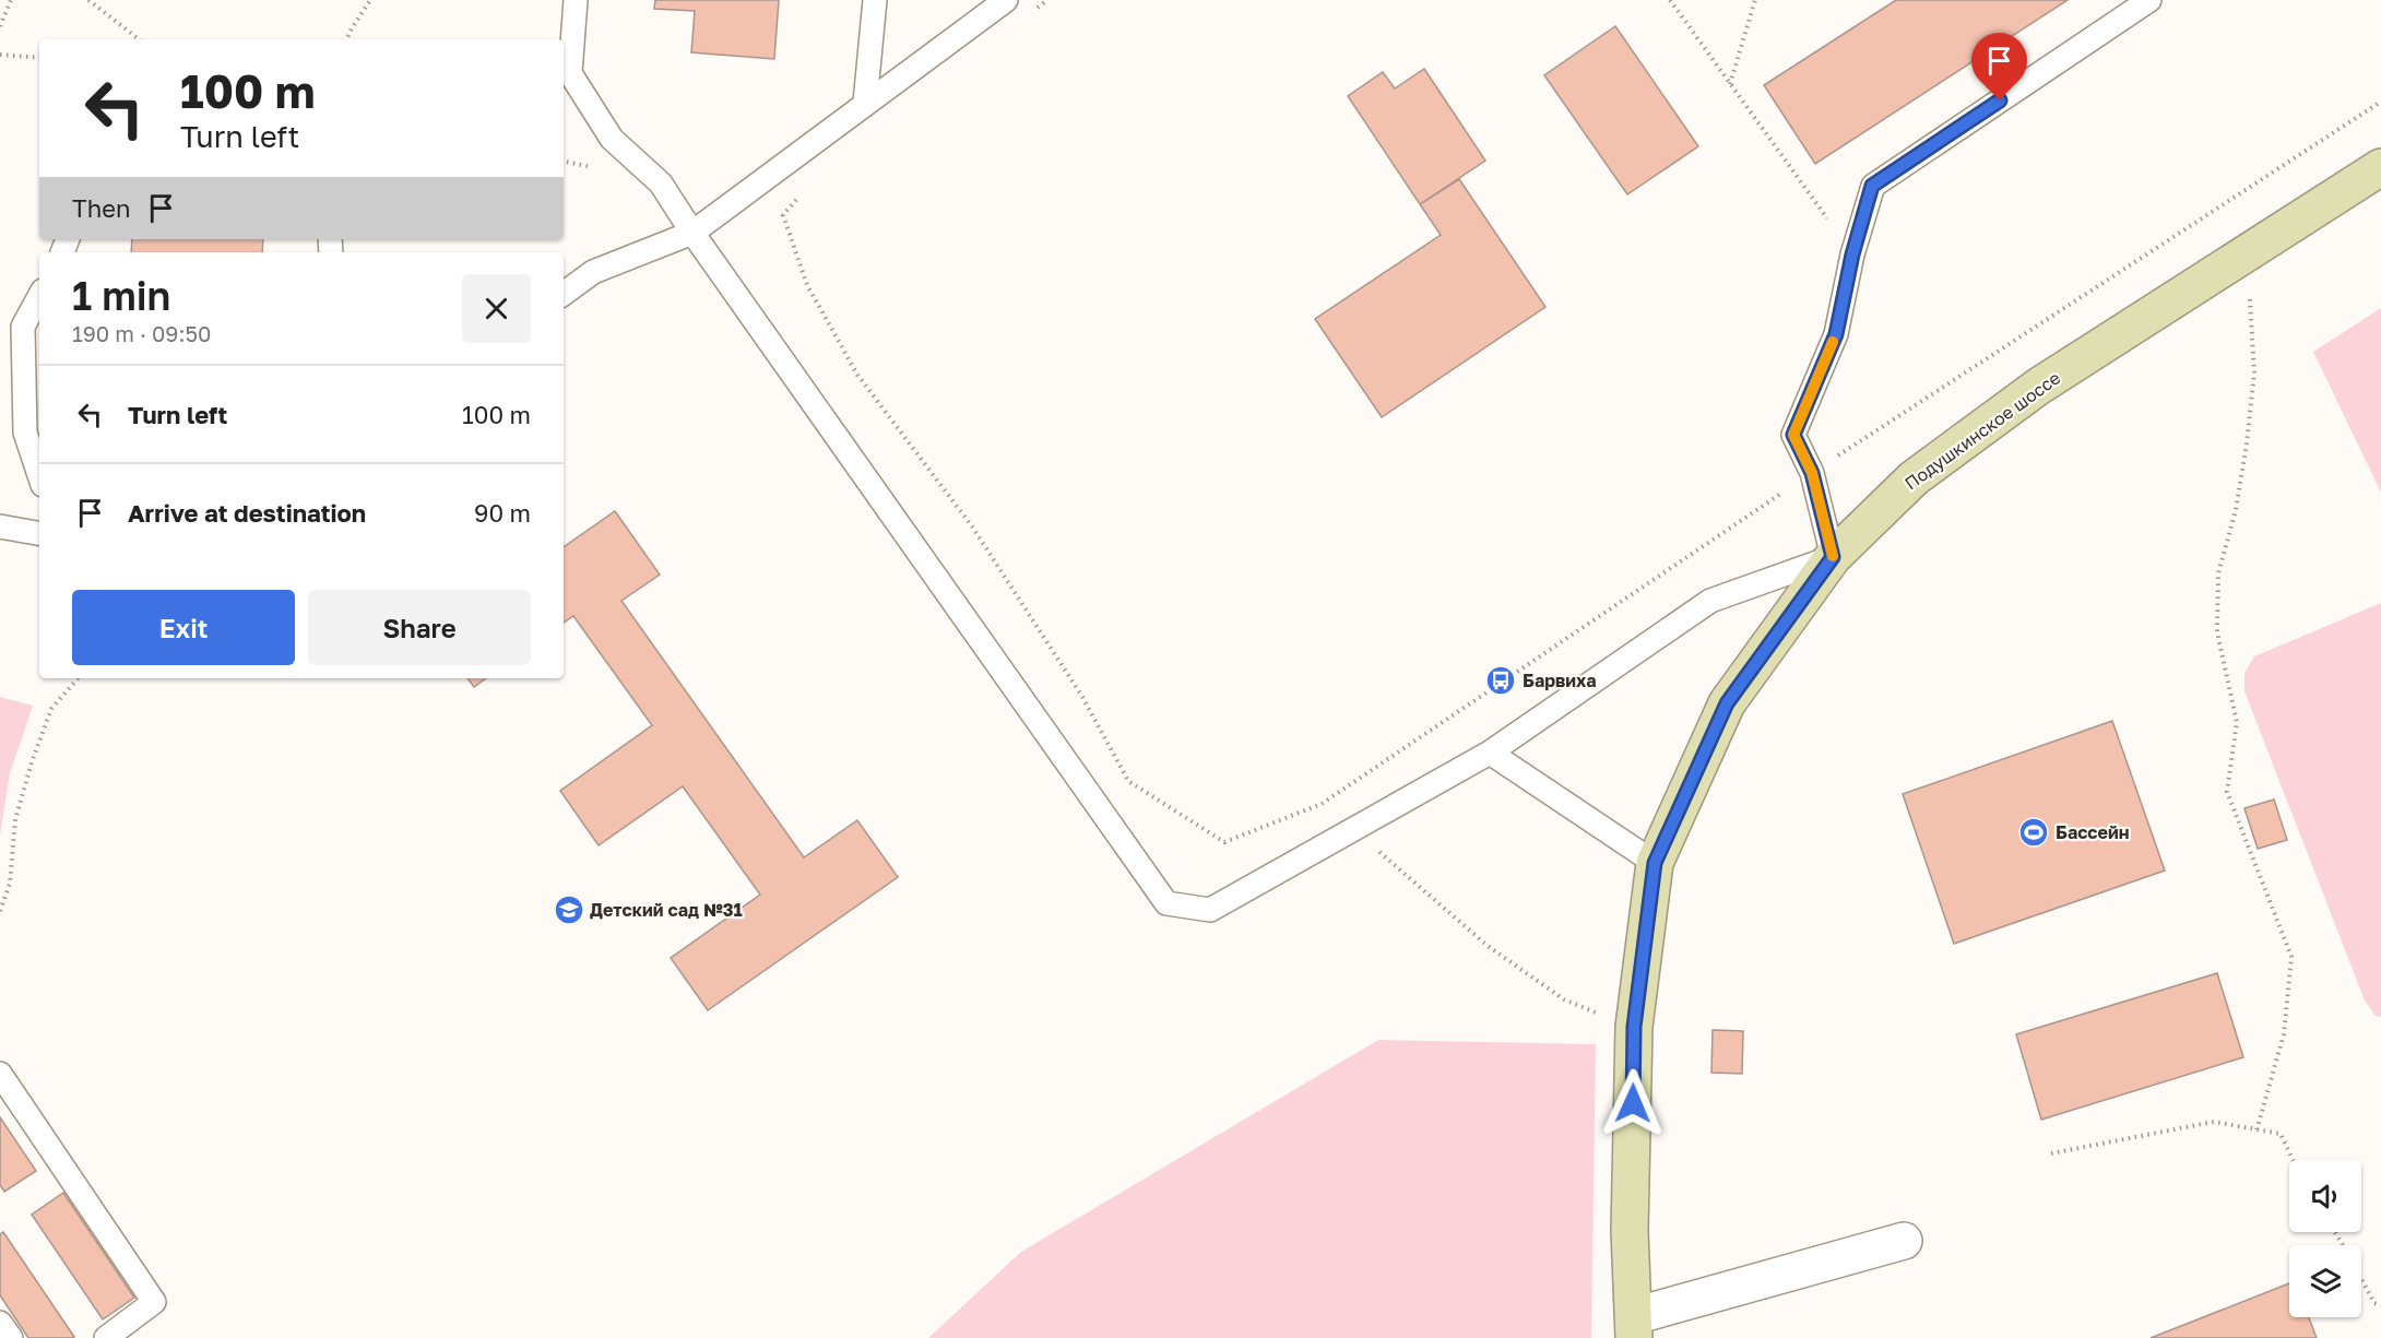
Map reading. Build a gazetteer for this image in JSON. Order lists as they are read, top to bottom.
{
  "streets": {
    "main road": ["Подушкинское шоссе"]
  },
  "places": {
    "bus stop": ["Барвиха"],
    "sports": ["Бассейн"],
    "school or university": ["Детский сад №31"]
  },
  "page": {
    "turn": ["100 m", "Turn left"],
    "then": "Then",
    "heading": ["1 min", "190 m · 09:50"],
    "list": [
      {
        "name": "Turn left",
        "value": "100 m"
      },
      {
        "name": "Arrive at destination",
        "value": "90 m"
      }
    ],
    "buttons": ["Exit", "Share"]
  }
}
